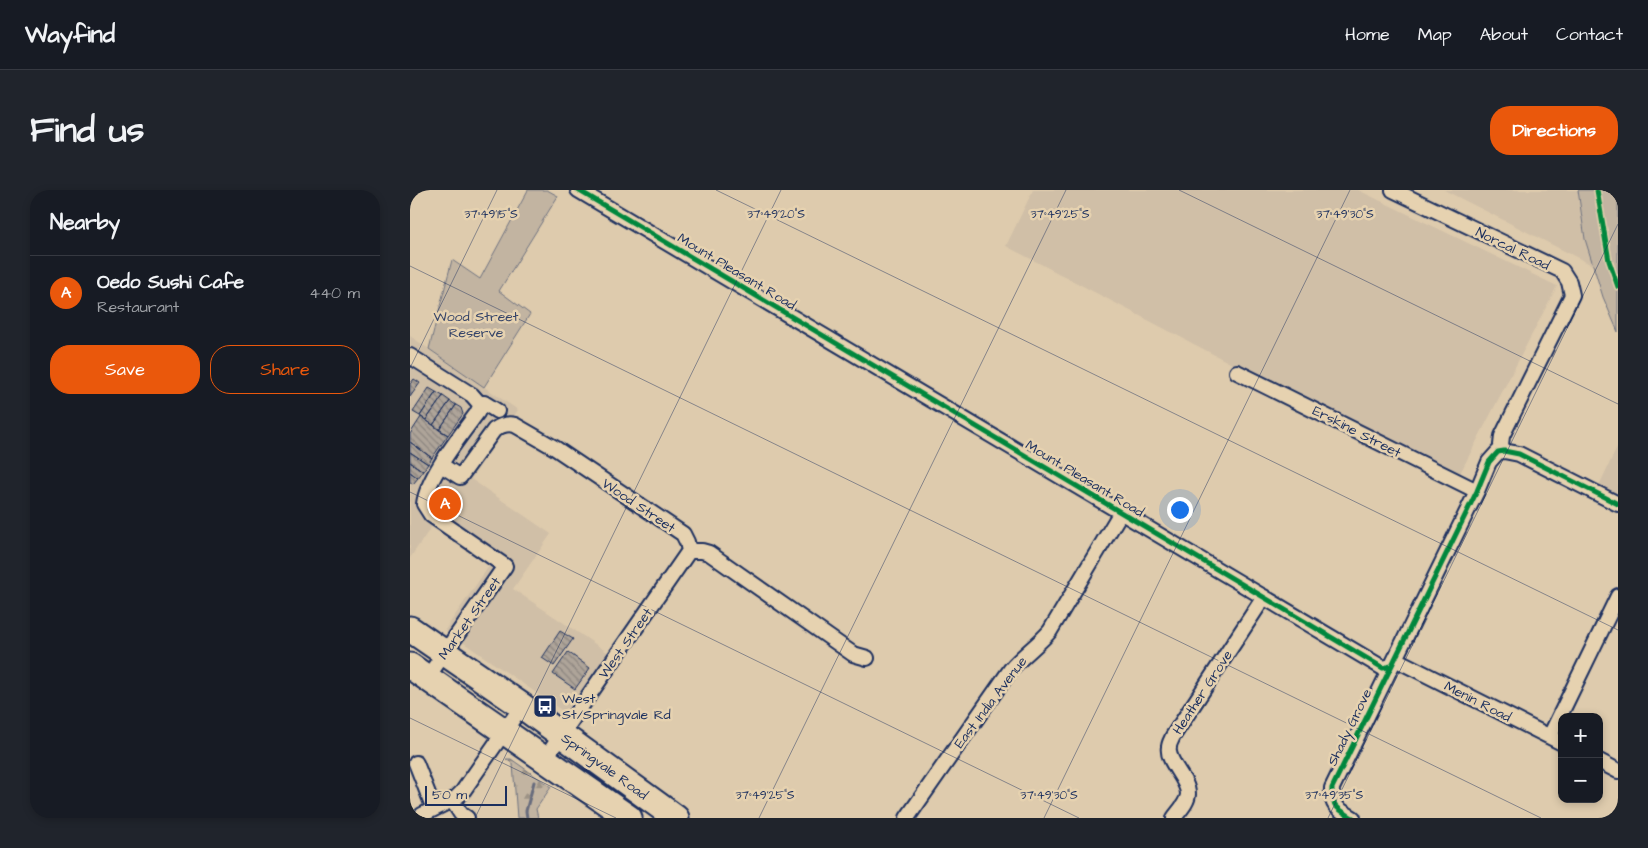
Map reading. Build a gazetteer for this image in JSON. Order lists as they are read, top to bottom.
{
  "streets": {
    "highway": ["Springvale Road"],
    "street": [
      "Norcal Road",
      "Mount Pleasant Road",
      "Erskine Street",
      "Wood Street",
      "Market Street",
      "West Street",
      "Heather Grove",
      "Menin Road",
      "East India Avenue",
      "Shady Grove"
    ]
  },
  "crossings": [
    ["Mount Pleasant Road", "Heather Grove"],
    ["Mount Pleasant Road", "Menin Road"],
    ["Mount Pleasant Road", "East India Avenue"],
    ["Mount Pleasant Road", "Shady Grove"],
    ["Wood Street", "Market Street"],
    ["Wood Street", "West Street"],
    ["Market Street", "Springvale Road"],
    ["West Street", "Springvale Road"],
    ["Menin Road", "Shady Grove"]
  ],
  "parks": ["Wood Street Reserve"],
  "places": {
    "bus stop": ["West St/Springvale Rd"]
  },
  "scale_bar": "50 m",
  "page": {
    "header": "Wayfind",
    "nav": [
      "Home",
      "Map",
      "About",
      "Contact"
    ],
    "title": "Find us",
    "buttons": [
      "Directions",
      ["Save", "Share"]
    ],
    "heading": "Nearby",
    "list": [
      {
        "mark": "A",
        "name": "Oedo Sushi Cafe",
        "note": "Restaurant",
        "value": "440 m"
      }
    ],
    "pins": "A",
    "map_buttons": ["+", "−"],
    "scale": "50 m"
  },
  "coordinates": [
    "37°49'15\"S",
    "37°49'20\"S",
    "37°49'25\"S",
    "37°49'30\"S",
    "37°49'35\"S"
  ]
}
